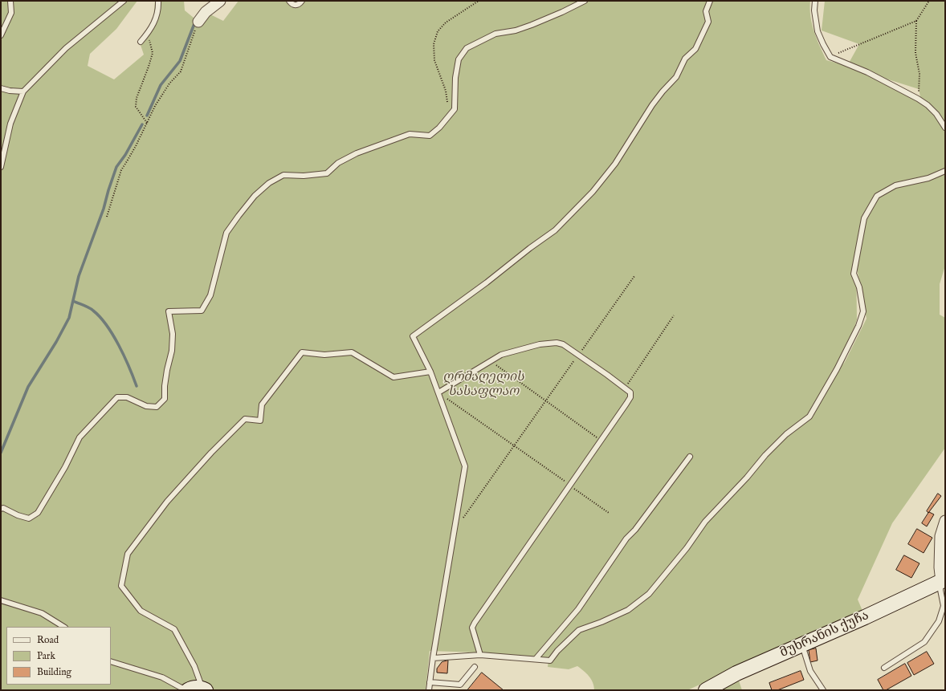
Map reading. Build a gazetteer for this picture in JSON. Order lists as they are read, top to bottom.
{
  "streets": {
    "street": ["მუხრანის ქუჩა"]
  },
  "parks": ["ღრმაღელის სასაფლაო"],
  "legend": ["Road", "Park", "Building"]
}
